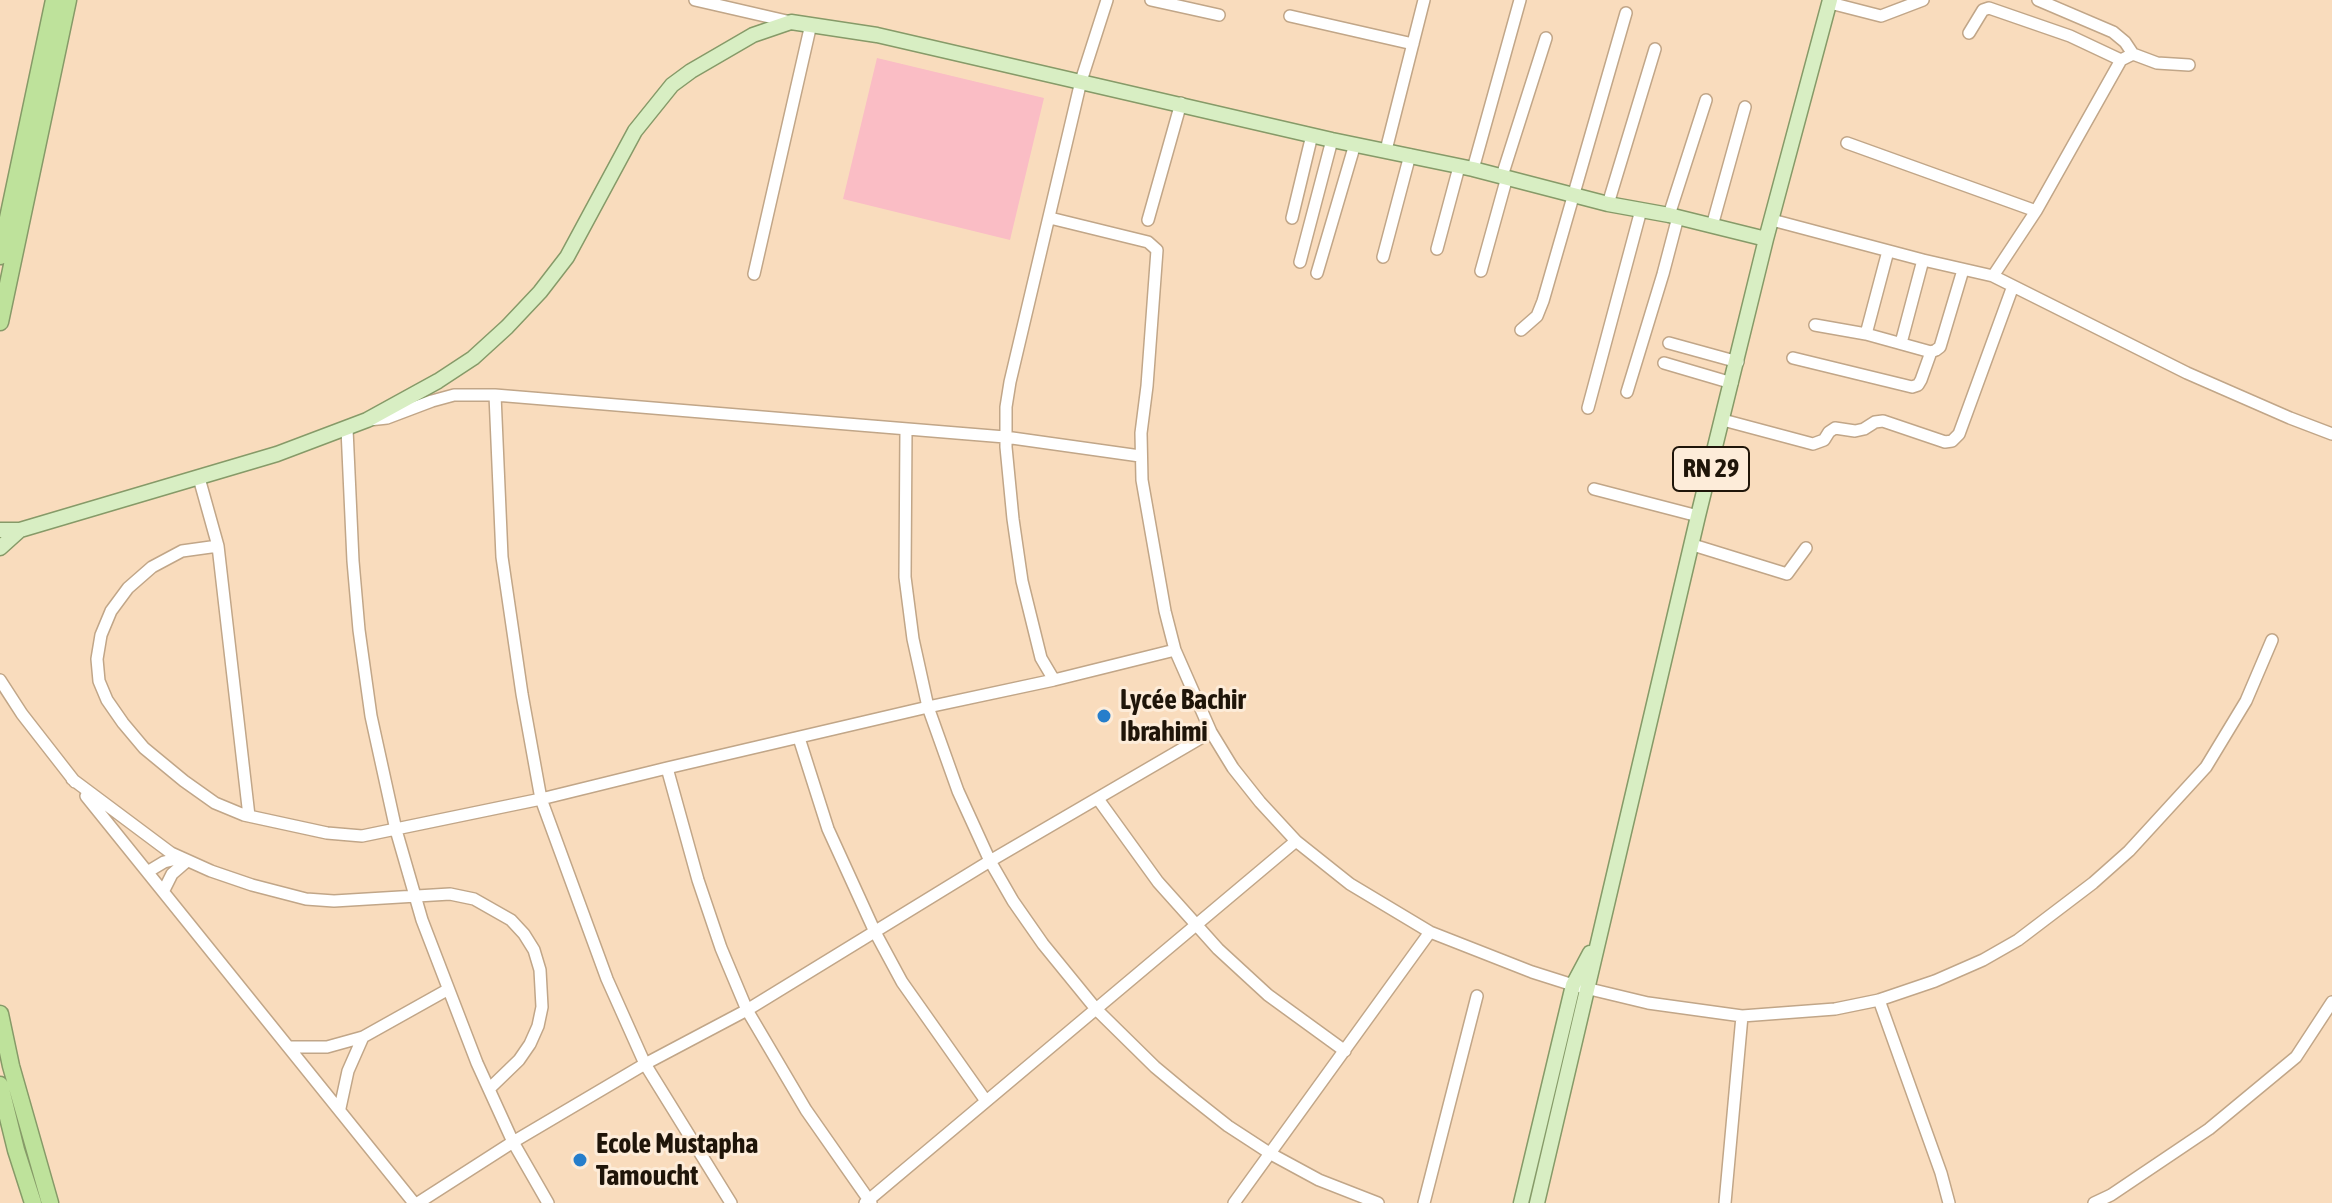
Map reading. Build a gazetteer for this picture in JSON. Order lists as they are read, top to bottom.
{
  "streets": {
    "main road": ["RN 29"]
  },
  "places": ["Lycée Bachir Ibrahimi", "Ecole Mustapha Tamoucht"]
}
